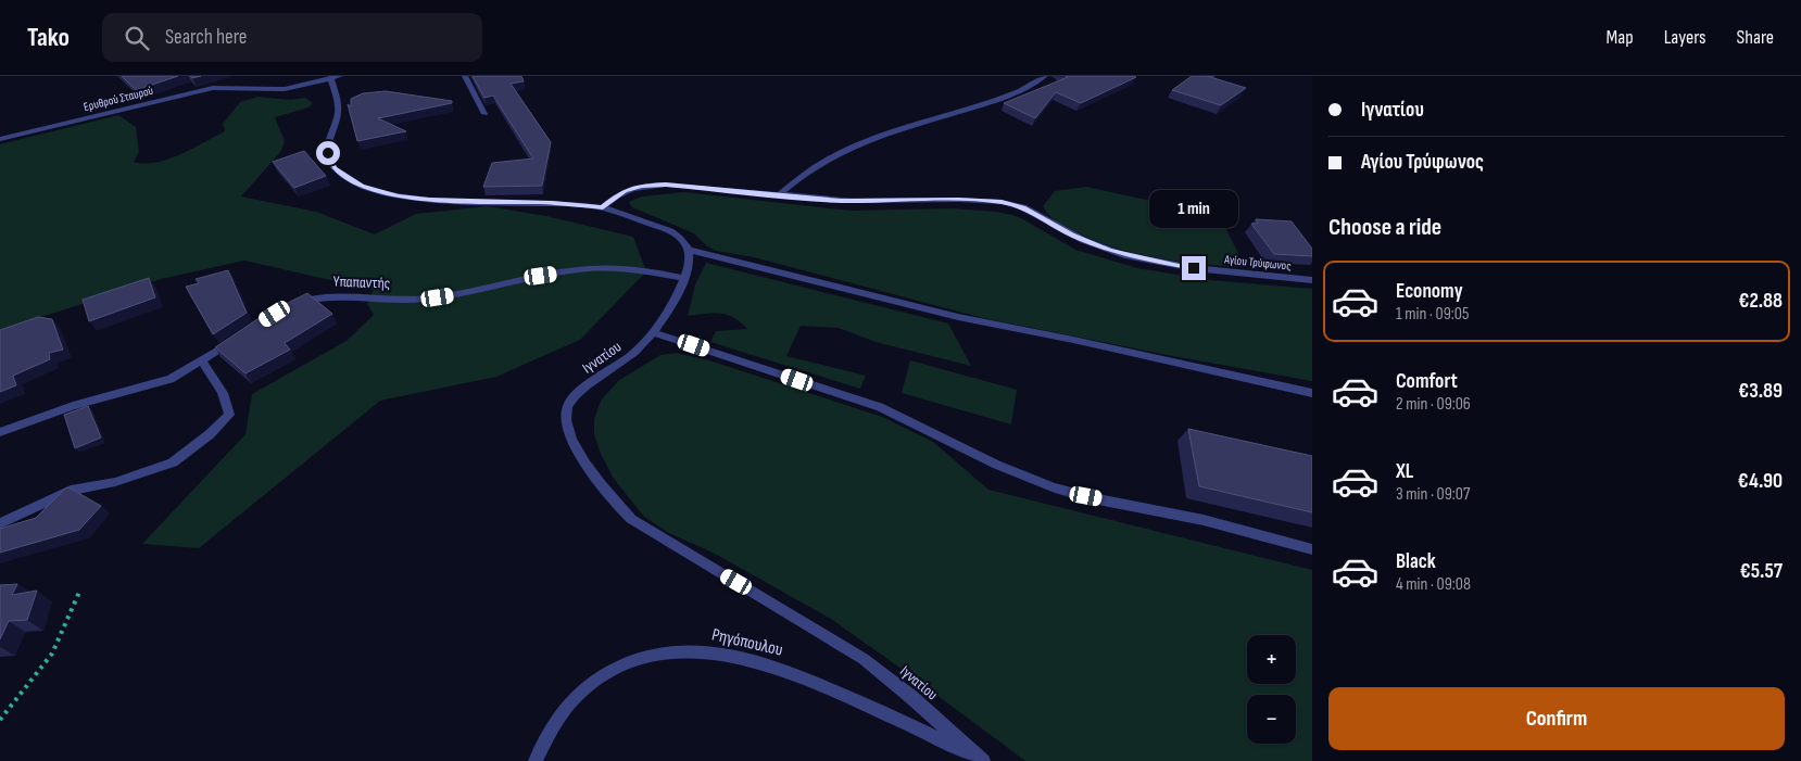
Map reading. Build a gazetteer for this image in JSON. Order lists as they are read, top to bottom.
{
  "streets": {
    "street": [
      "Ερυθρού Σταυρού",
      "Αγίου Τρύφωνος",
      "Υπαπαντής",
      "Ιγνατίου",
      "Ρηγόπουλου"
    ]
  },
  "crossings": [
    ["Υπαπαντής", "Ιγνατίου"],
    ["Ιγνατίου", "Ρηγόπουλου"]
  ],
  "page": {
    "header": "Tako",
    "search": "Search here",
    "nav": ["Map", "Layers", "Share"],
    "banner": ["Ιγνατίου", "Αγίου Τρύφωνος"],
    "bubble": "1 min",
    "heading": "Choose a ride",
    "list": [
      {
        "name": "Economy",
        "note": "1 min · 09:05",
        "value": "€2.88"
      },
      {
        "name": "Comfort",
        "note": "2 min · 09:06",
        "value": "€3.89"
      },
      {
        "name": "XL",
        "note": "3 min · 09:07",
        "value": "€4.90"
      },
      {
        "name": "Black",
        "note": "4 min · 09:08",
        "value": "€5.57"
      }
    ],
    "map_buttons": ["+", "−"],
    "buttons": "Confirm"
  }
}
